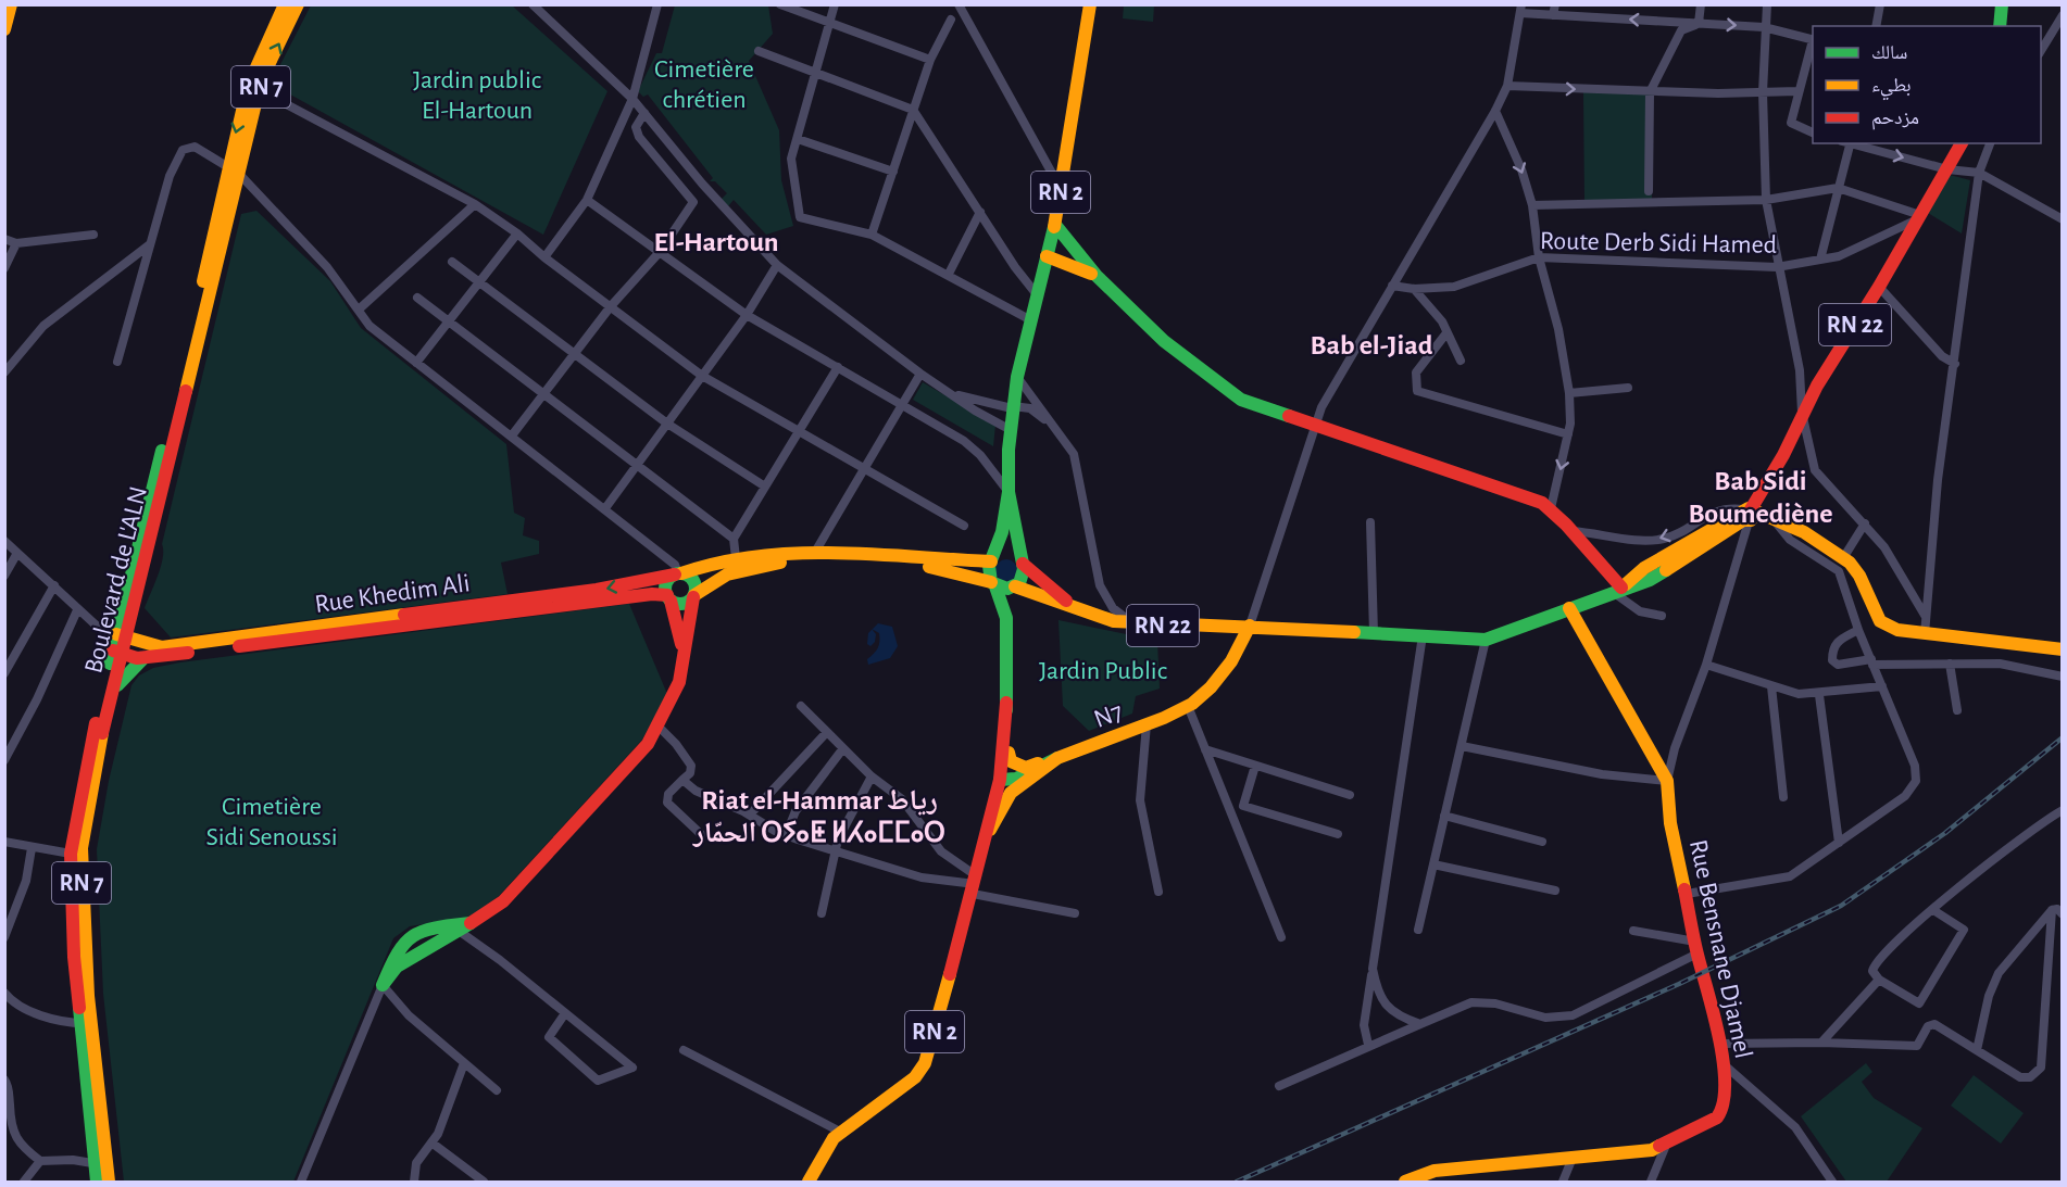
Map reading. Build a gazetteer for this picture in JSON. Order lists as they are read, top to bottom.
{
  "streets": {
    "main road": [
      "RN 7",
      "RN 2",
      "RN 22",
      "Boulevard de L'ALN",
      "Rue Khedim Ali",
      "N7",
      "Rue Bensnane Djamel"
    ],
    "street": ["Route Derb Sidi Hamed"]
  },
  "crossings": [
    ["RN 7", "Boulevard de L'ALN"],
    ["RN 2", "RN 22"],
    ["RN 2", "Rue Khedim Ali"],
    ["Route Derb Sidi Hamed", "RN 22"],
    ["RN 22", "Rue Khedim Ali"],
    ["RN 22", "N7"],
    ["RN 22", "Rue Bensnane Djamel"],
    ["Boulevard de L'ALN", "Rue Khedim Ali"]
  ],
  "districts": [
    "El-Hartoun",
    "Bab el-Jiad",
    "Bab Sidi Boumediène",
    "Riat el-Hammar رياط الحمّار ⵔⵢⴰⵟ ⵍⵃⴰⵎⵎⴰⵔ"
  ],
  "parks": [
    "Cimetière chrétien",
    "Jardin public El-Hartoun",
    "Jardin Public",
    "Cimetière Sidi Senoussi"
  ],
  "legend": ["سالك", "بطيء", "مزدحم"]
}
